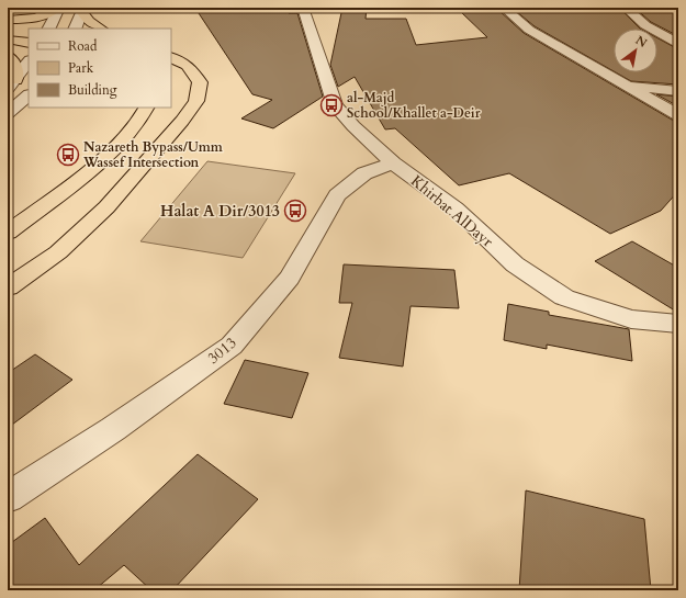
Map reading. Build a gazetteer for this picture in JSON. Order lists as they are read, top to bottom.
{
  "streets": {
    "street": ["Khirbat AlDayr", "3013"]
  },
  "crossings": [
    ["Khirbat AlDayr", "3013"]
  ],
  "places": {
    "bus stop": ["al-Majd School/Khallet a-Deir", "Nazareth Bypass/Umm Wassef Intersection", "Halat A Dir/3013"]
  },
  "legend": ["Road", "Park", "Building"],
  "north": "top right"
}
